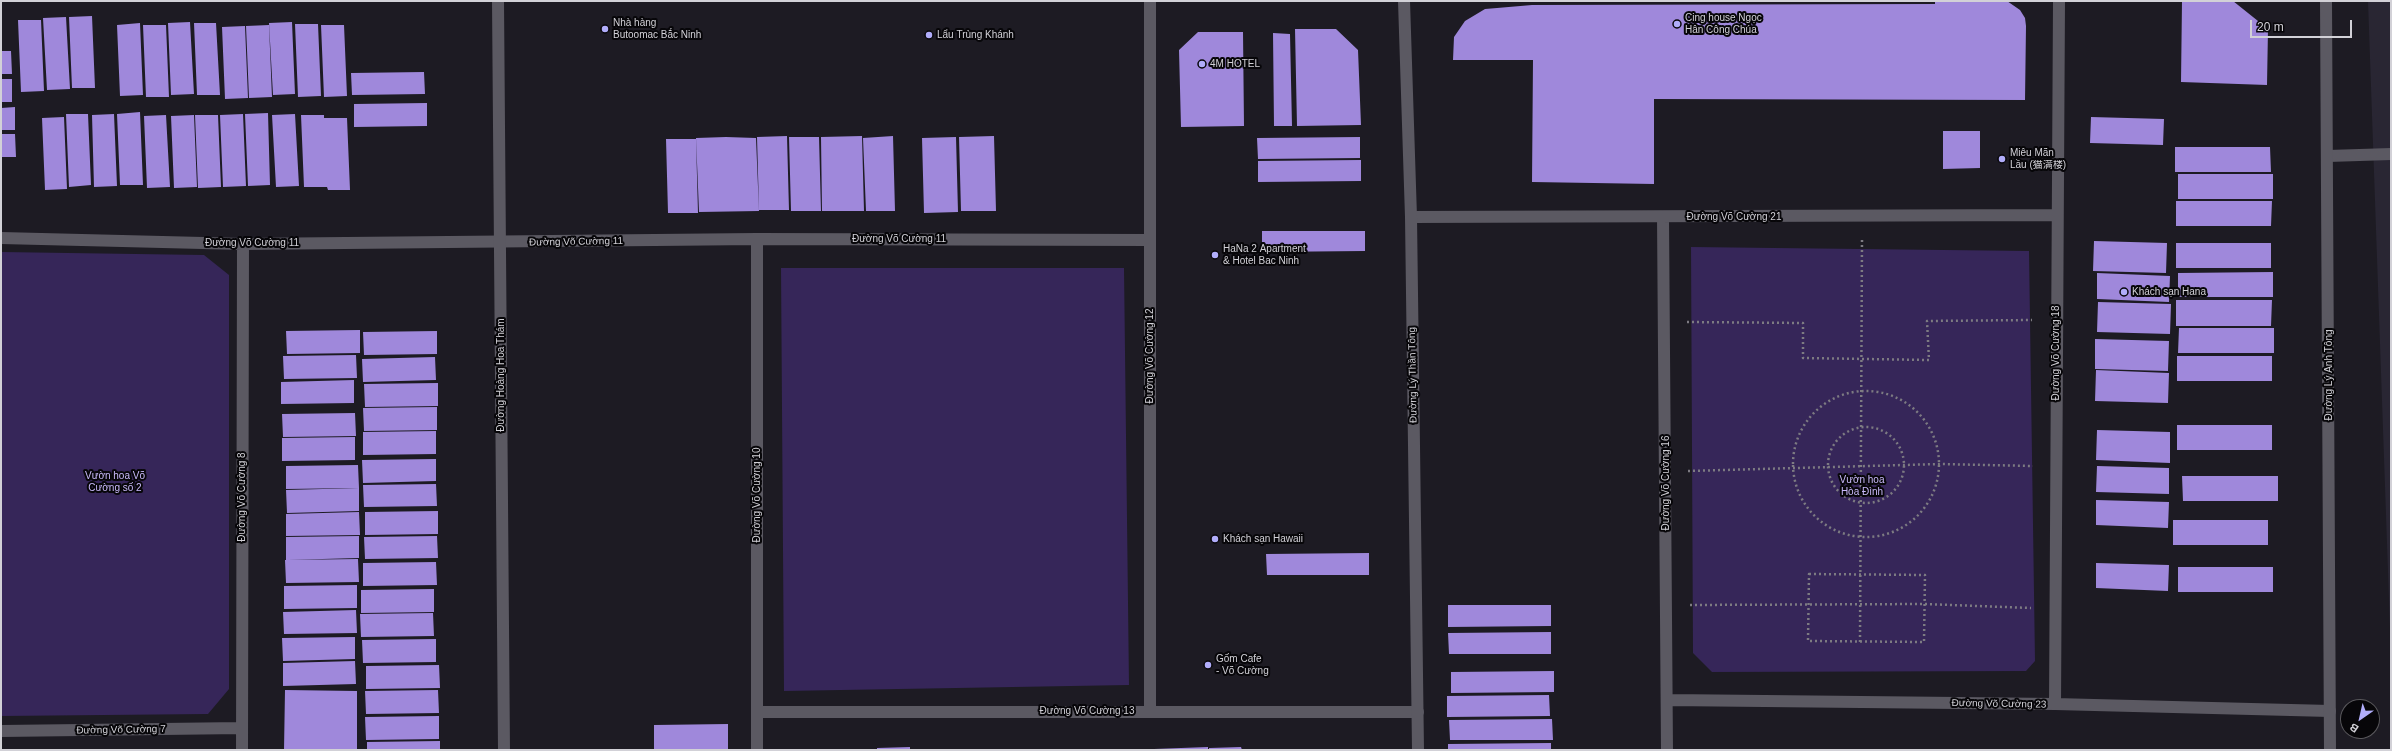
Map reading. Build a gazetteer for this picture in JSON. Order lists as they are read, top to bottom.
{
  "streets": {
    "street": [
      "Đường Võ Cường 21",
      "Đường Võ Cường 11",
      "Đường Võ Cường 18",
      "Đường Võ Cường 12",
      "Đường Hoàng Hoa Thám",
      "Đường Lý Thần Tông",
      "Đường Lý Anh Tông",
      "Đường Võ Cường 16",
      "Đường Võ Cường 10",
      "Đường Võ Cường 8",
      "Đường Võ Cường 23",
      "Đường Võ Cường 13",
      "Đường Võ Cường 7"
    ]
  },
  "crossings": [
    ["Đường Võ Cường 21", "Đường Võ Cường 18"],
    ["Đường Võ Cường 21", "Đường Lý Thần Tông"],
    ["Đường Võ Cường 21", "Đường Võ Cường 16"],
    ["Đường Võ Cường 11", "Đường Võ Cường 12"],
    ["Đường Võ Cường 11", "Đường Hoàng Hoa Thám"],
    ["Đường Võ Cường 11", "Đường Võ Cường 10"],
    ["Đường Võ Cường 11", "Đường Võ Cường 8"],
    ["Đường Võ Cường 18", "Đường Võ Cường 23"],
    ["Đường Võ Cường 12", "Đường Võ Cường 13"],
    ["Đường Lý Thần Tông", "Đường Võ Cường 13"],
    ["Đường Lý Anh Tông", "Đường Võ Cường 23"],
    ["Đường Võ Cường 16", "Đường Võ Cường 23"],
    ["Đường Võ Cường 10", "Đường Võ Cường 13"],
    ["Đường Võ Cường 8", "Đường Võ Cường 7"]
  ],
  "parks": ["Vườn hoa Võ Cường số 2", "Vườn hoa Hòa Đình"],
  "places": [
    "Cing house Ngọc Hân Công Chúa",
    "Nhà hàng Butoomac Bắc Ninh",
    "Lẩu Trùng Khánh",
    "4M HOTEL",
    "Miêu Mãn Lầu (猫满楼)",
    "HaNa 2 Apartment & Hotel Bac Ninh",
    "Khách sạn Hana",
    "Khách sạn Hawaii",
    "Gốm Cafe - Võ Cường"
  ],
  "scale_bar": "20 m",
  "north": "bottom left"
}
